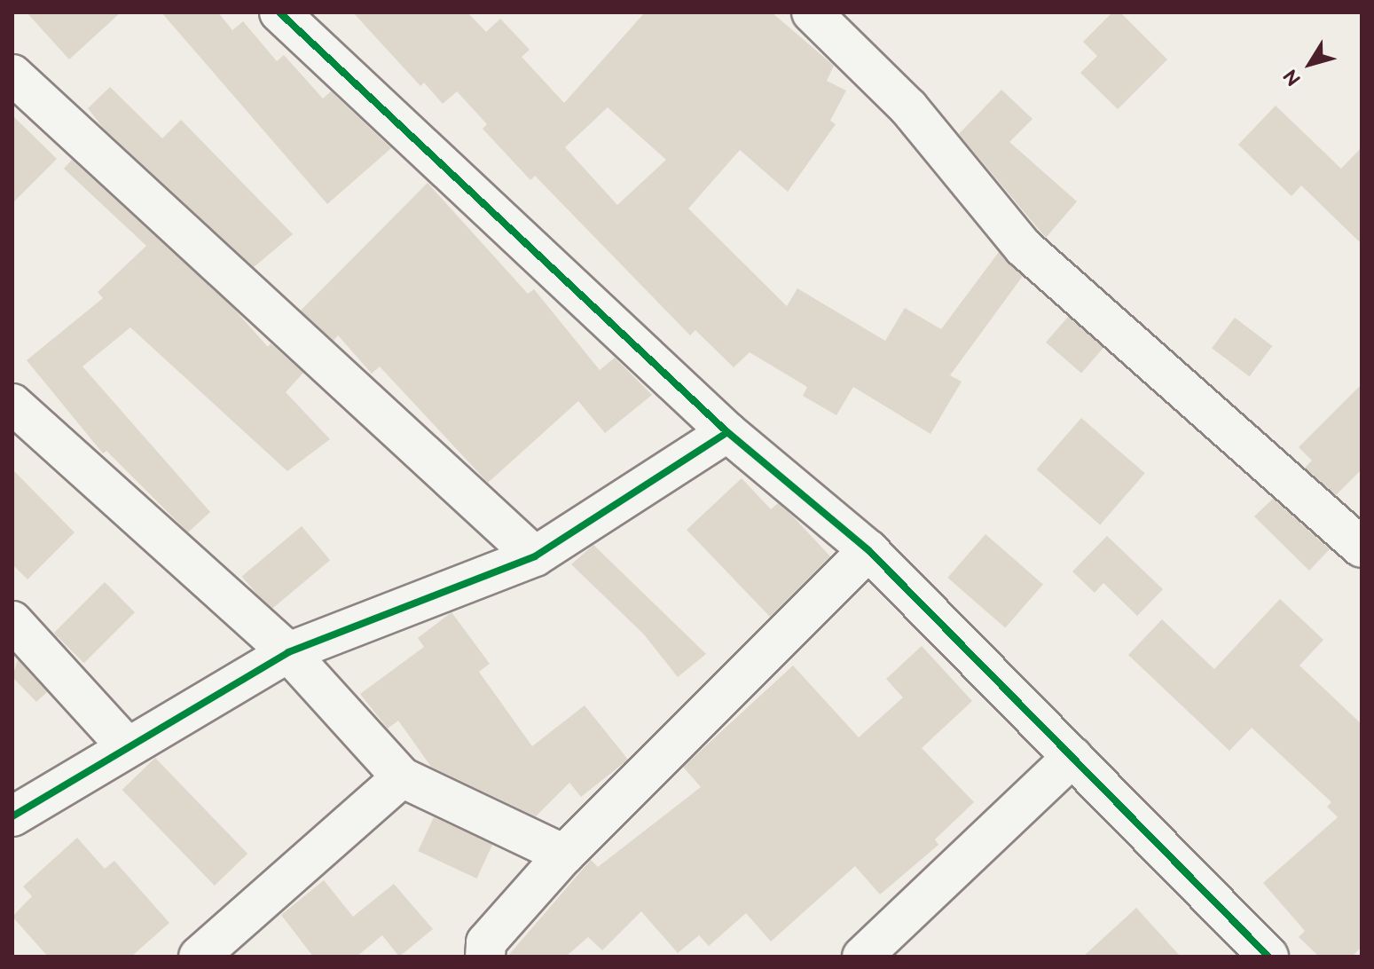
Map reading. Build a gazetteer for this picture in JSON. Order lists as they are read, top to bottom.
{
  "north": "bottom left"
}
